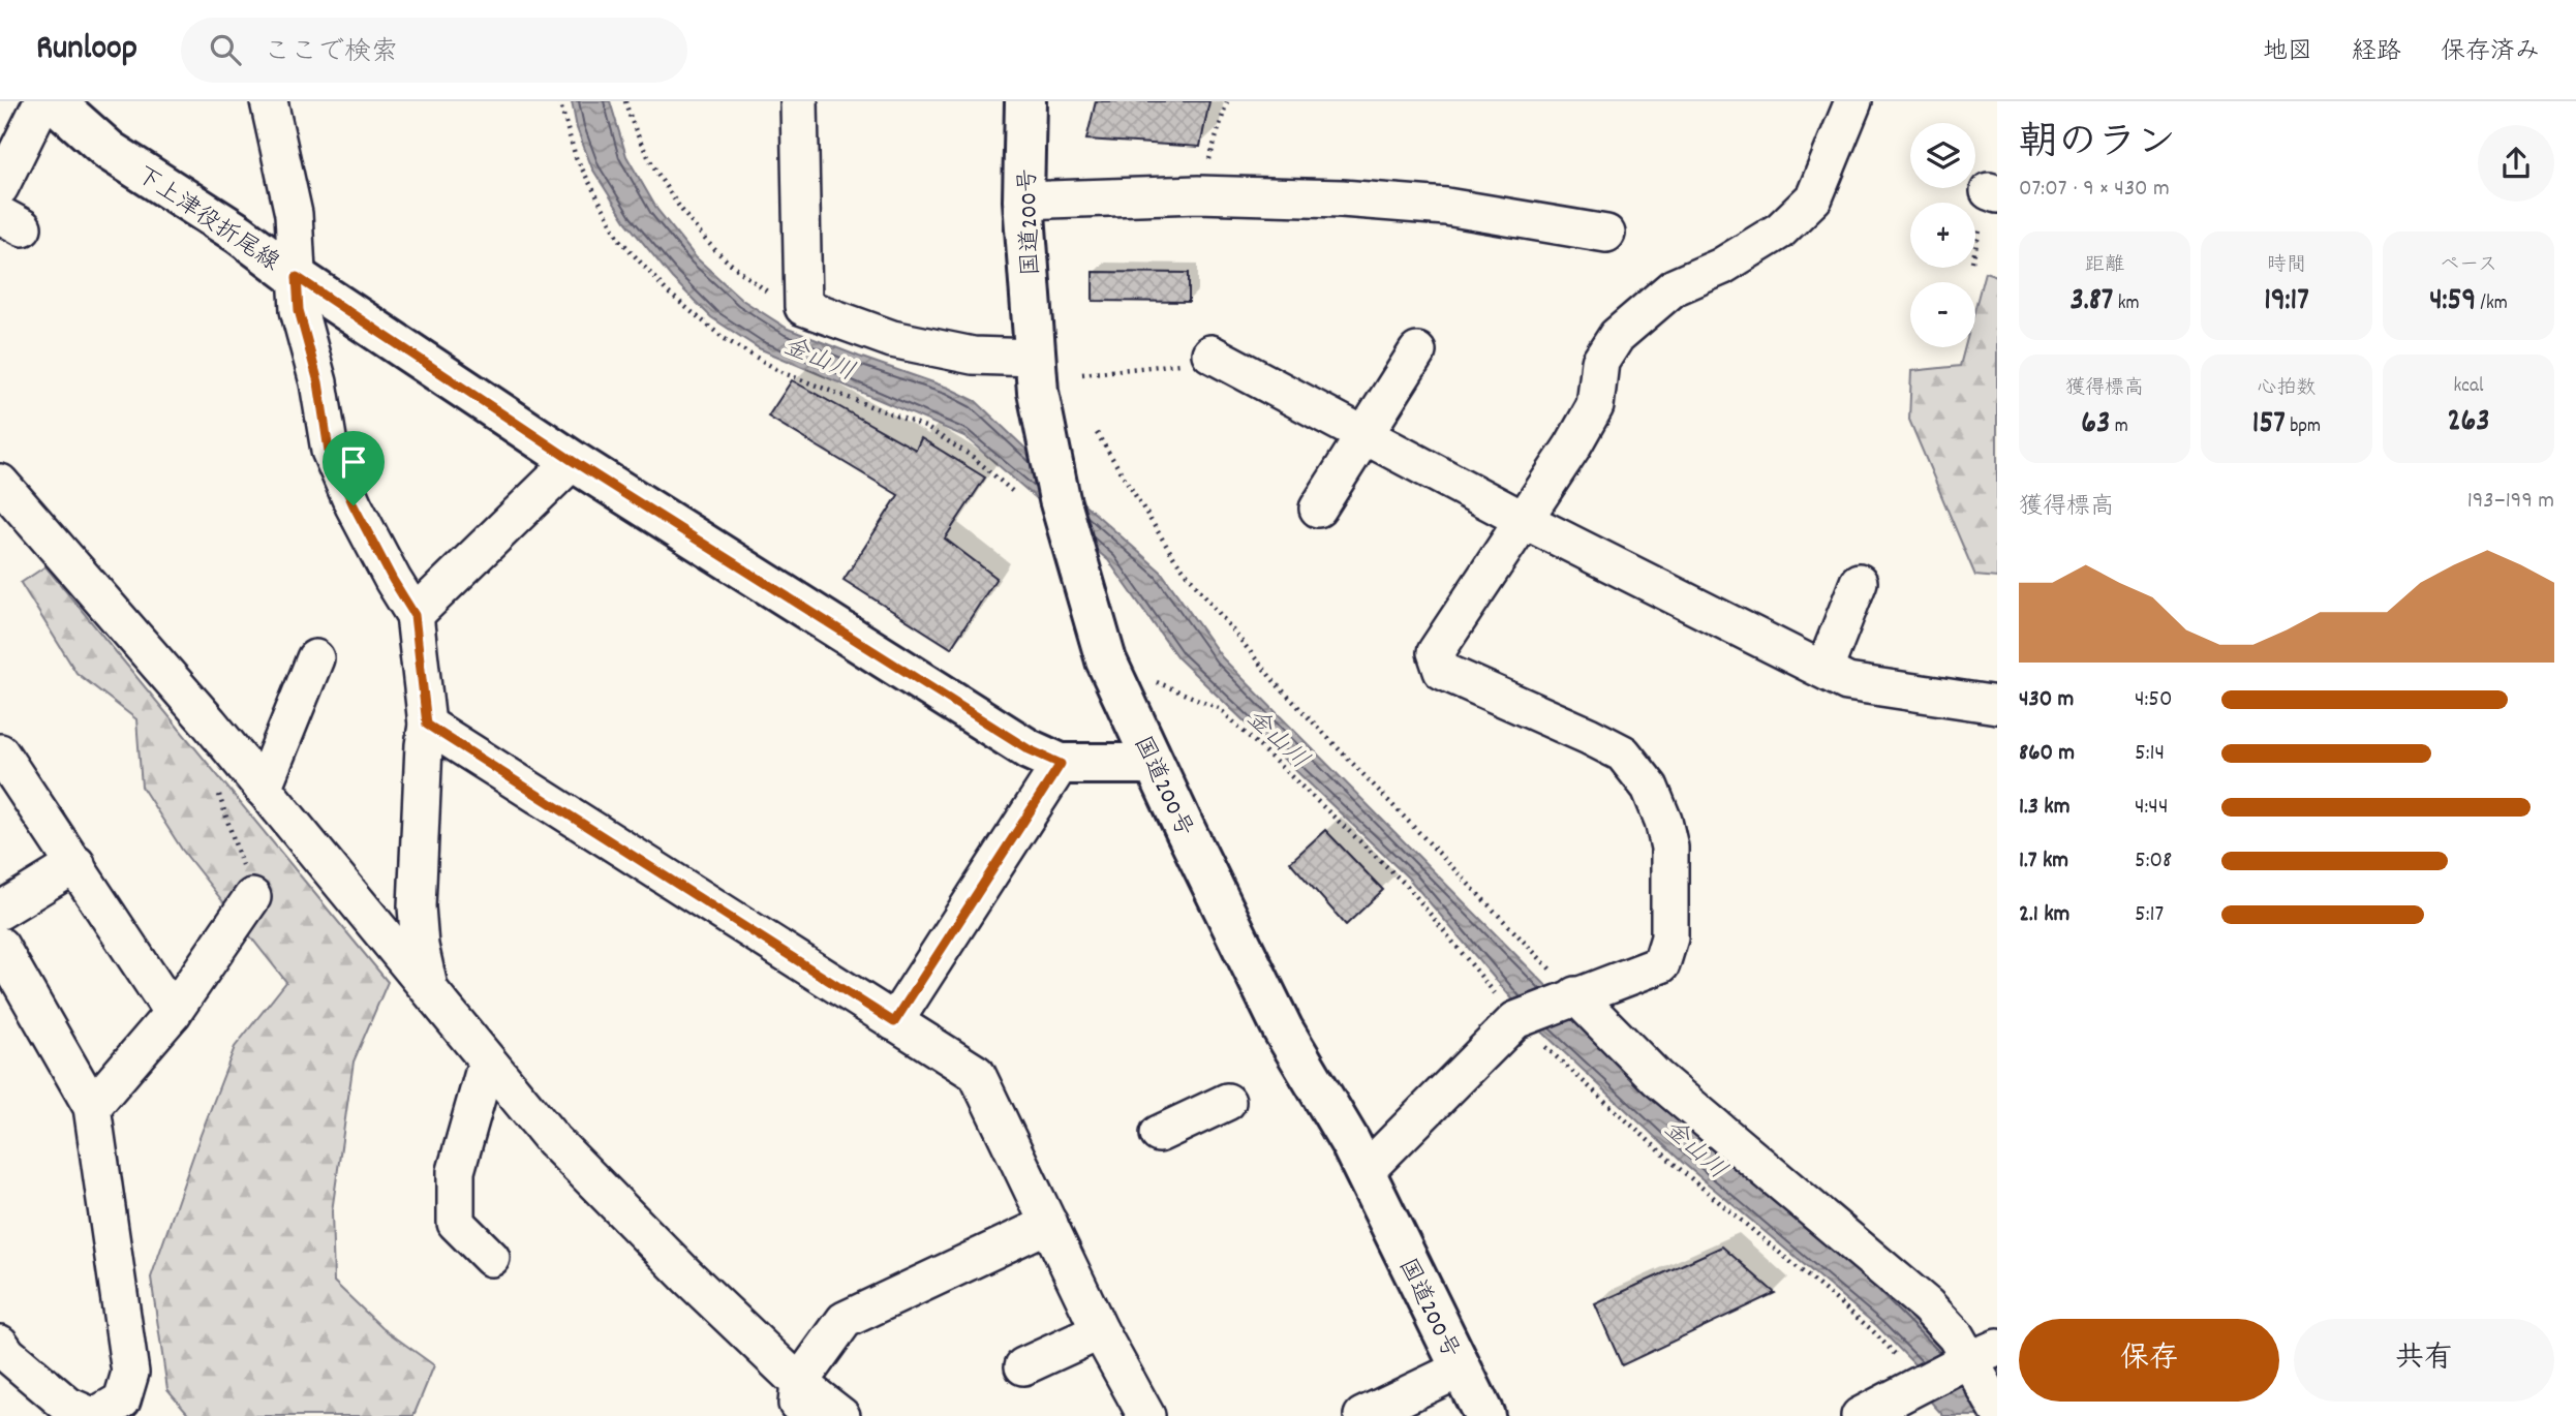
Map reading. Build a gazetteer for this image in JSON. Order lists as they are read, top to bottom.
{
  "streets": {
    "main road": ["下上津役折尾線", "国道200号"]
  },
  "crossings": [
    ["下上津役折尾線", "国道200号"]
  ],
  "water": ["金山川"],
  "page": {
    "header": "Runloop",
    "search": "ここで検索",
    "nav": ["地図", "経路", "保存済み"],
    "heading": ["朝のラン", "07:07 · 9 × 430 m"],
    "map_buttons": ["+", "−"],
    "stats": [
      ["距離", "3.87 km"],
      ["時間", "19:17"],
      ["ペース", "4:59 /km"],
      ["獲得標高", "63 m"],
      ["心拍数", "157 bpm"],
      ["kcal", "263"]
    ],
    "chart": ["獲得標高", "193–199 m"],
    "list": [
      {
        "name": "430 m",
        "note": "4:50"
      },
      {
        "name": "860 m",
        "note": "5:14"
      },
      {
        "name": "1.3 km",
        "note": "4:44"
      },
      {
        "name": "1.7 km",
        "note": "5:08"
      },
      {
        "name": "2.1 km",
        "note": "5:17"
      }
    ],
    "buttons": ["保存", "共有"]
  }
}
